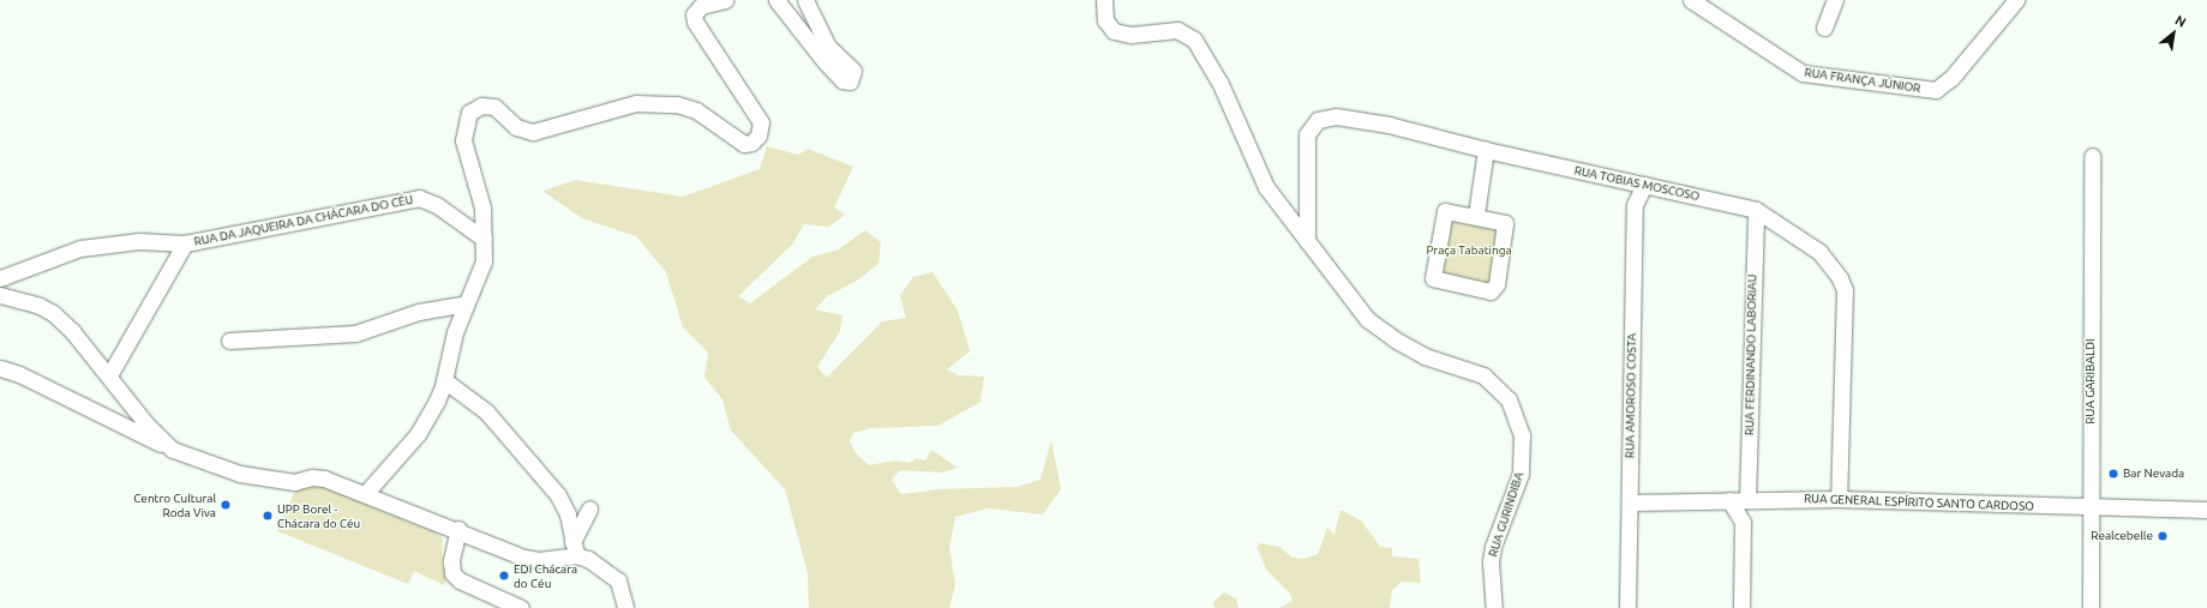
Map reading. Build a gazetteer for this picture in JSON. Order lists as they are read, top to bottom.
{
  "streets": {
    "street": [
      "RUA FRANÇA JÚNIOR",
      "RUA TOBIAS MOSCOSO",
      "RUA DA JAQUEIRA DA CHÁCARA DO CÉU",
      "RUA FERDINANDO LABORIAU",
      "RUA GARIBALDI",
      "RUA AMOROSO COSTA",
      "RUA GENERAL ESPÍRITO SANTO CARDOSO",
      "RUA GURINDIBA"
    ]
  },
  "crossings": [
    ["RUA TOBIAS MOSCOSO", "RUA FERDINANDO LABORIAU"],
    ["RUA TOBIAS MOSCOSO", "RUA AMOROSO COSTA"],
    ["RUA TOBIAS MOSCOSO", "RUA GENERAL ESPÍRITO SANTO CARDOSO"],
    ["RUA TOBIAS MOSCOSO", "RUA GURINDIBA"],
    ["RUA FERDINANDO LABORIAU", "RUA GENERAL ESPÍRITO SANTO CARDOSO"],
    ["RUA GARIBALDI", "RUA GENERAL ESPÍRITO SANTO CARDOSO"],
    ["RUA AMOROSO COSTA", "RUA GENERAL ESPÍRITO SANTO CARDOSO"]
  ],
  "parks": ["Praça Tabatinga"],
  "places": [
    "Bar Nevada",
    "Centro Cultural Roda Viva",
    "UPP Borel - Chácara do Céu",
    "Realcebelle",
    "EDI Chácara do Céu"
  ],
  "north": "top right"
}
